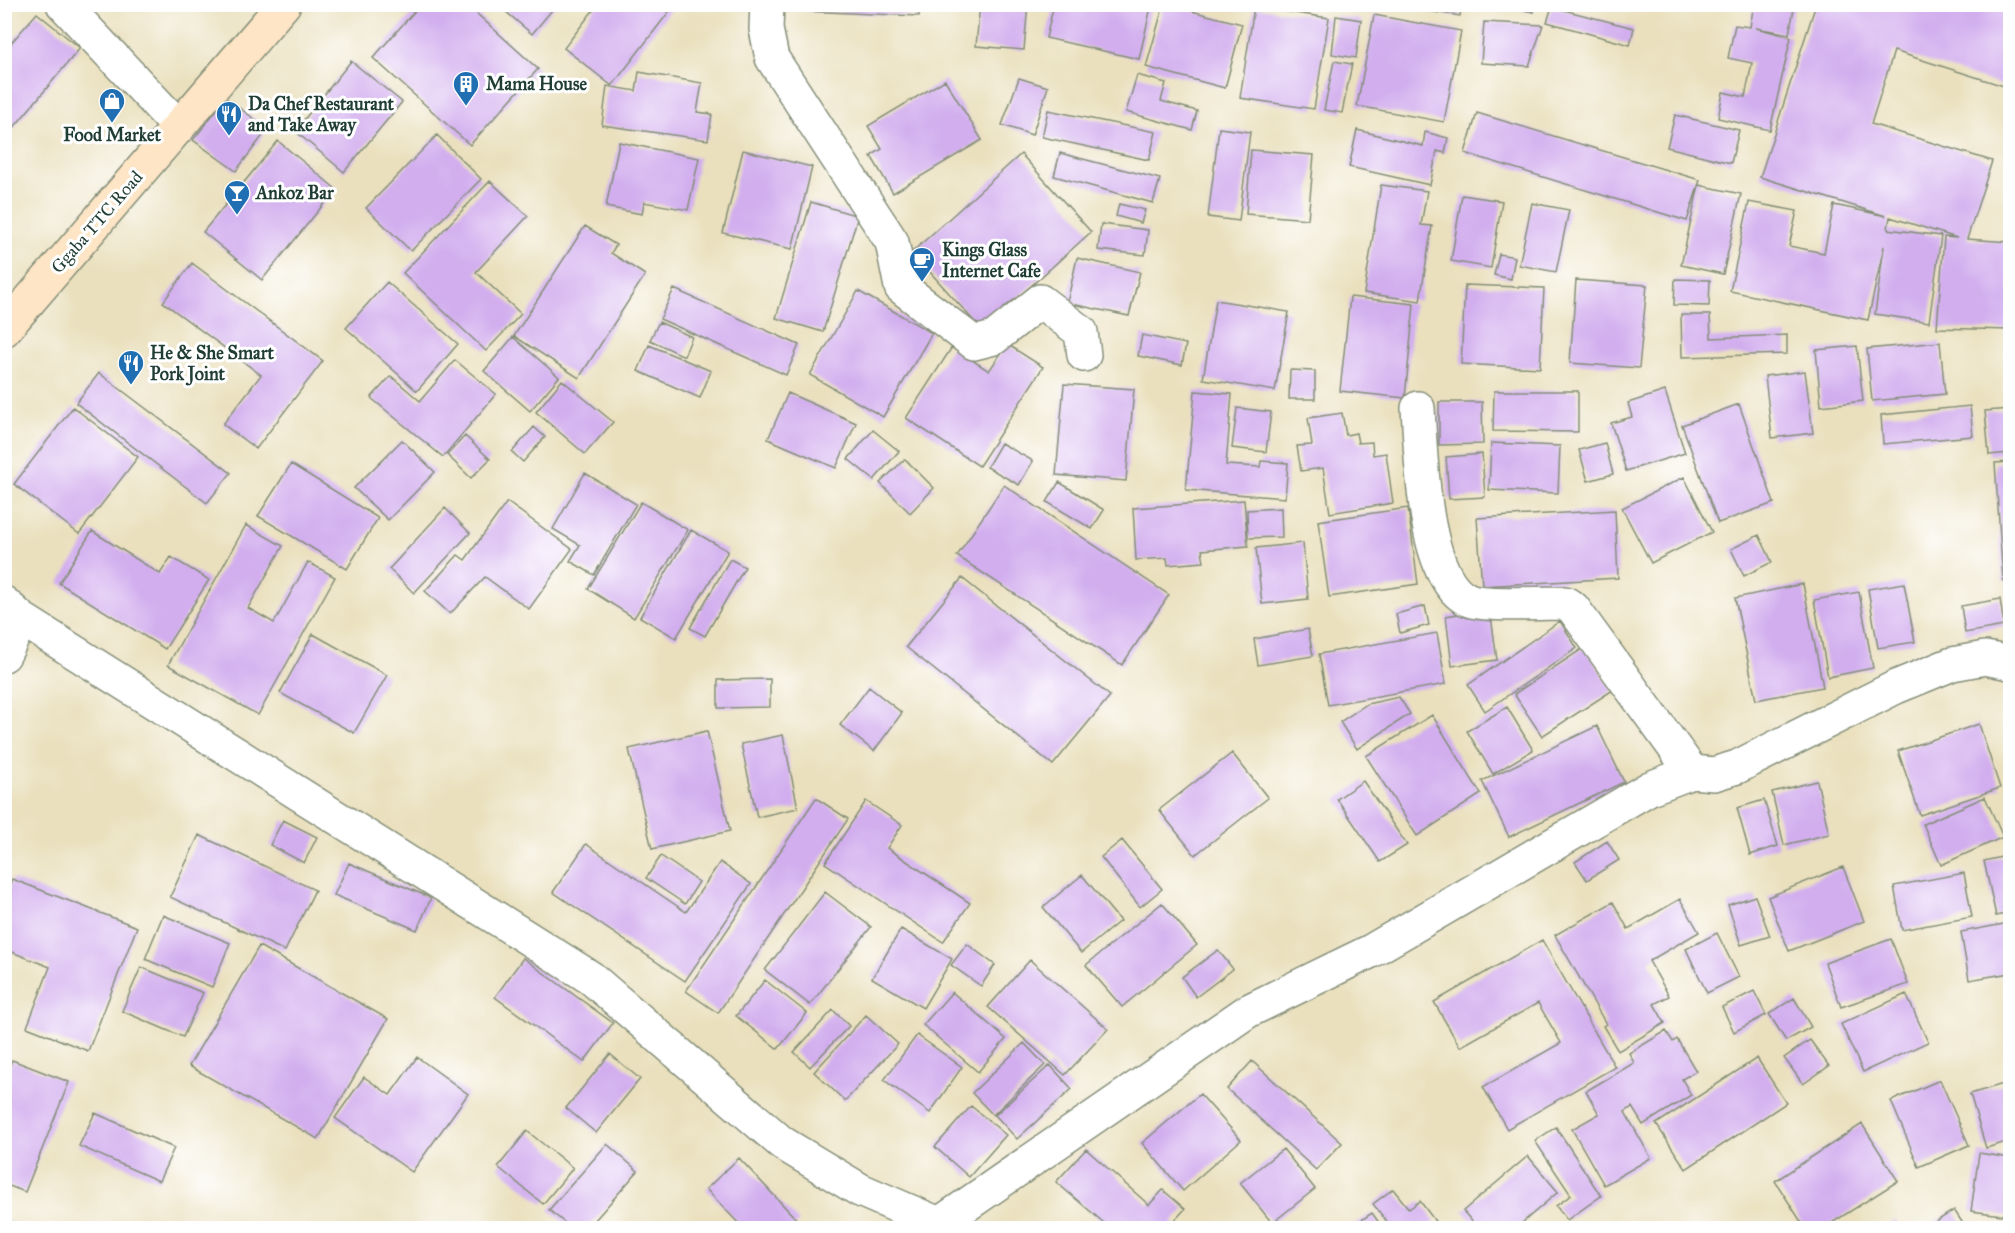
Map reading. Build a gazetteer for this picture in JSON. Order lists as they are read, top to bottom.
{
  "streets": {
    "street": ["Ggaba TTC Road"]
  },
  "places": {
    "building": ["Mama House"],
    "shop": ["Food Market"],
    "restaurant": ["Da Chef Restaurant and Take Away", "He & She Smart Pork Joint"],
    "bar": ["Ankoz Bar"],
    "cafe": ["Kings Glass Internet Cafe"]
  }
}
